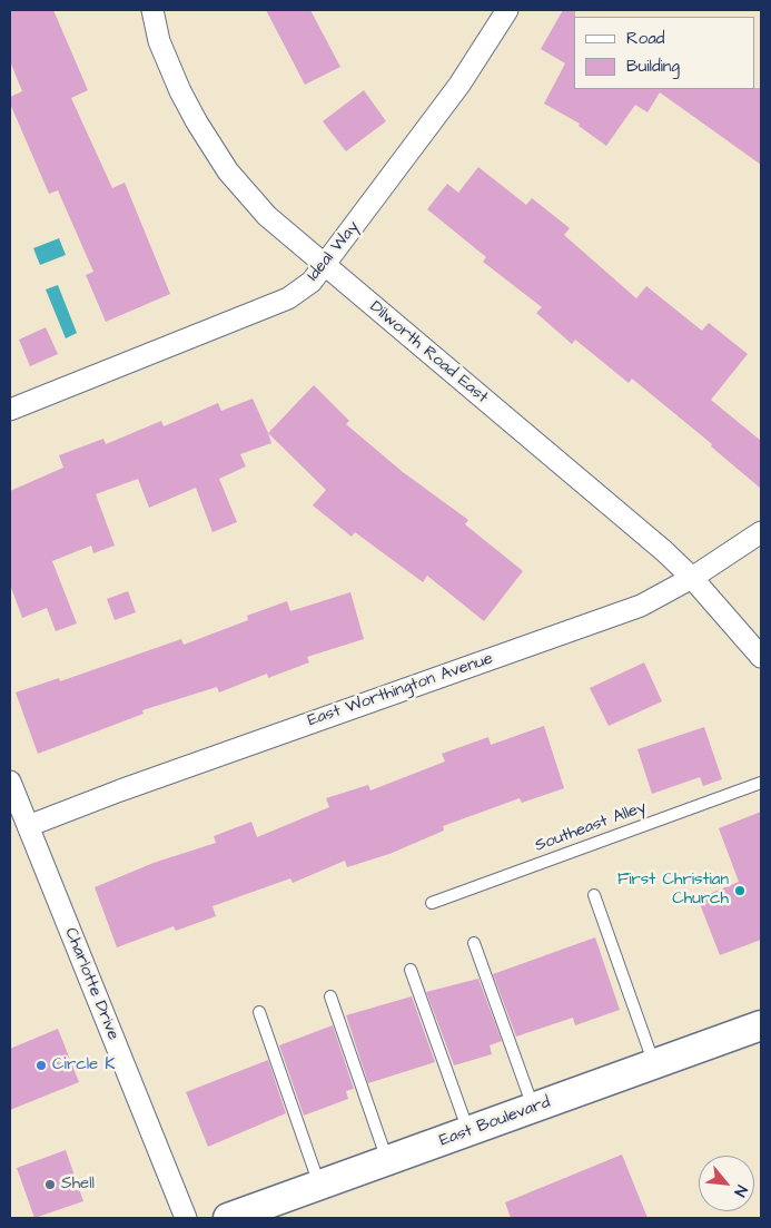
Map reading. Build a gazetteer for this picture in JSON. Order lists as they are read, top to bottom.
{
  "streets": {
    "street": [
      "Ideal Way",
      "Dilworth Road East",
      "East Worthington Avenue",
      "Charlotte Drive",
      "East Boulevard"
    ],
    "lane": ["Southeast Alley"]
  },
  "crossings": [
    ["Ideal Way", "Dilworth Road East"],
    ["Dilworth Road East", "East Worthington Avenue"],
    ["East Worthington Avenue", "Charlotte Drive"]
  ],
  "places": ["First Christian Church", "Circle K", "Shell"],
  "legend": ["Road", "Building"],
  "north": "bottom right"
}
